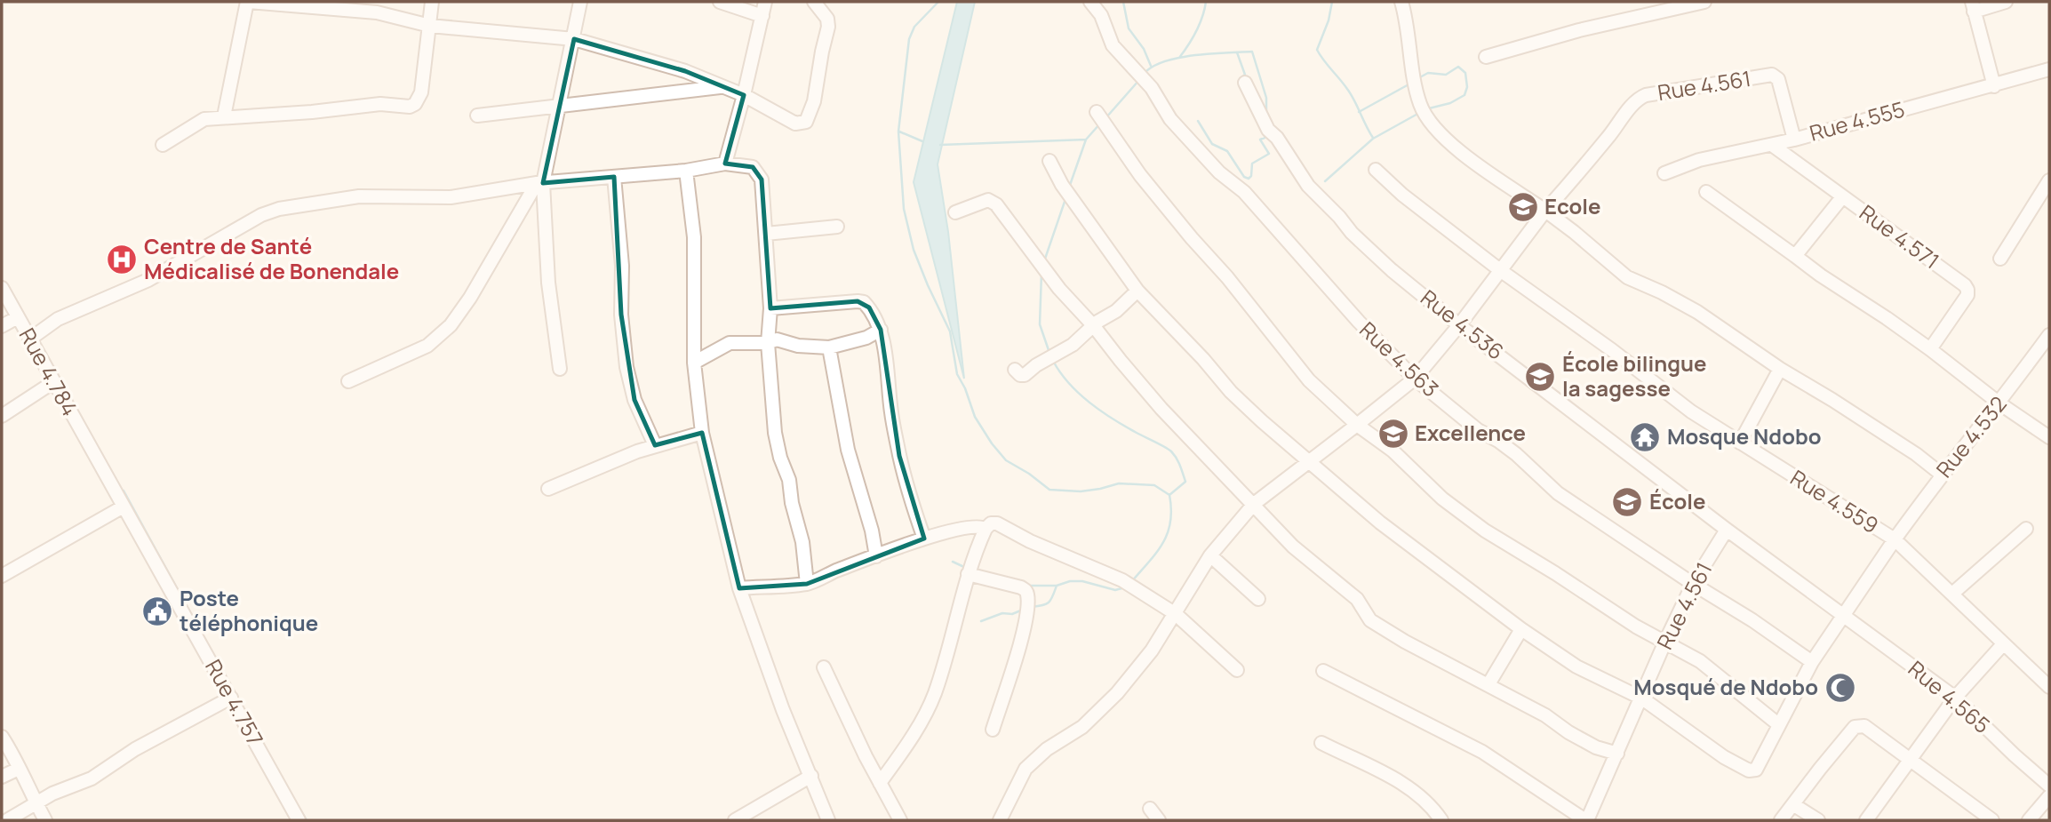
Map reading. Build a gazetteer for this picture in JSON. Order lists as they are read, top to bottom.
{
  "streets": {
    "street": [
      "Rue 4.561",
      "Rue 4.555",
      "Rue 4.571",
      "Rue 4.536",
      "Rue 4.563",
      "Rue 4.784",
      "Rue 4.532",
      "Rue 4.559",
      "Rue 4.565",
      "Rue 4.757"
    ]
  },
  "crossings": [
    ["Rue 4.561", "Rue 4.555"],
    ["Rue 4.561", "Rue 4.536"],
    ["Rue 4.561", "Rue 4.563"],
    ["Rue 4.561", "Rue 4.532"],
    ["Rue 4.561", "Rue 4.559"],
    ["Rue 4.555", "Rue 4.571"],
    ["Rue 4.536", "Rue 4.532"],
    ["Rue 4.536", "Rue 4.565"],
    ["Rue 4.563", "Rue 4.532"],
    ["Rue 4.784", "Rue 4.757"],
    ["Rue 4.532", "Rue 4.559"],
    ["Rue 4.532", "Rue 4.565"]
  ],
  "places": {
    "school or university": [
      "Ecole",
      "École bilingue la sagesse",
      "Excellence",
      "École"
    ],
    "hospital": ["Centre de Santé Médicalisé de Bonendale"],
    "temple": ["Mosque Ndobo"],
    "public building": ["Poste téléphonique"],
    "mosque": ["Mosqué de Ndobo"]
  }
}
